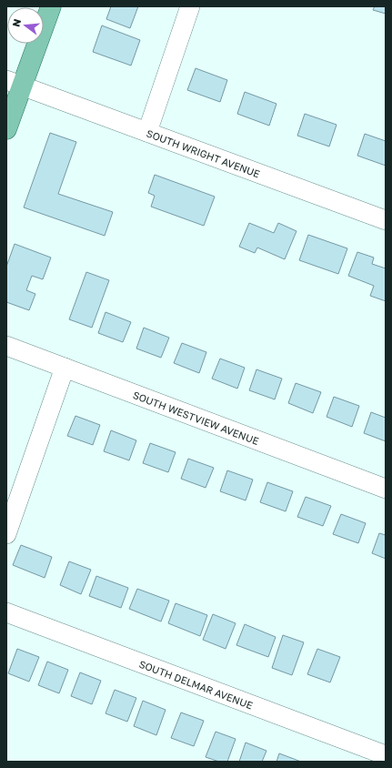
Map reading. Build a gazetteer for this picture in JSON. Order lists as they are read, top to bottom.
{
  "streets": {
    "street": ["SOUTH WRIGHT AVENUE", "SOUTH WESTVIEW AVENUE", "SOUTH DELMAR AVENUE"]
  },
  "north": "left"
}
